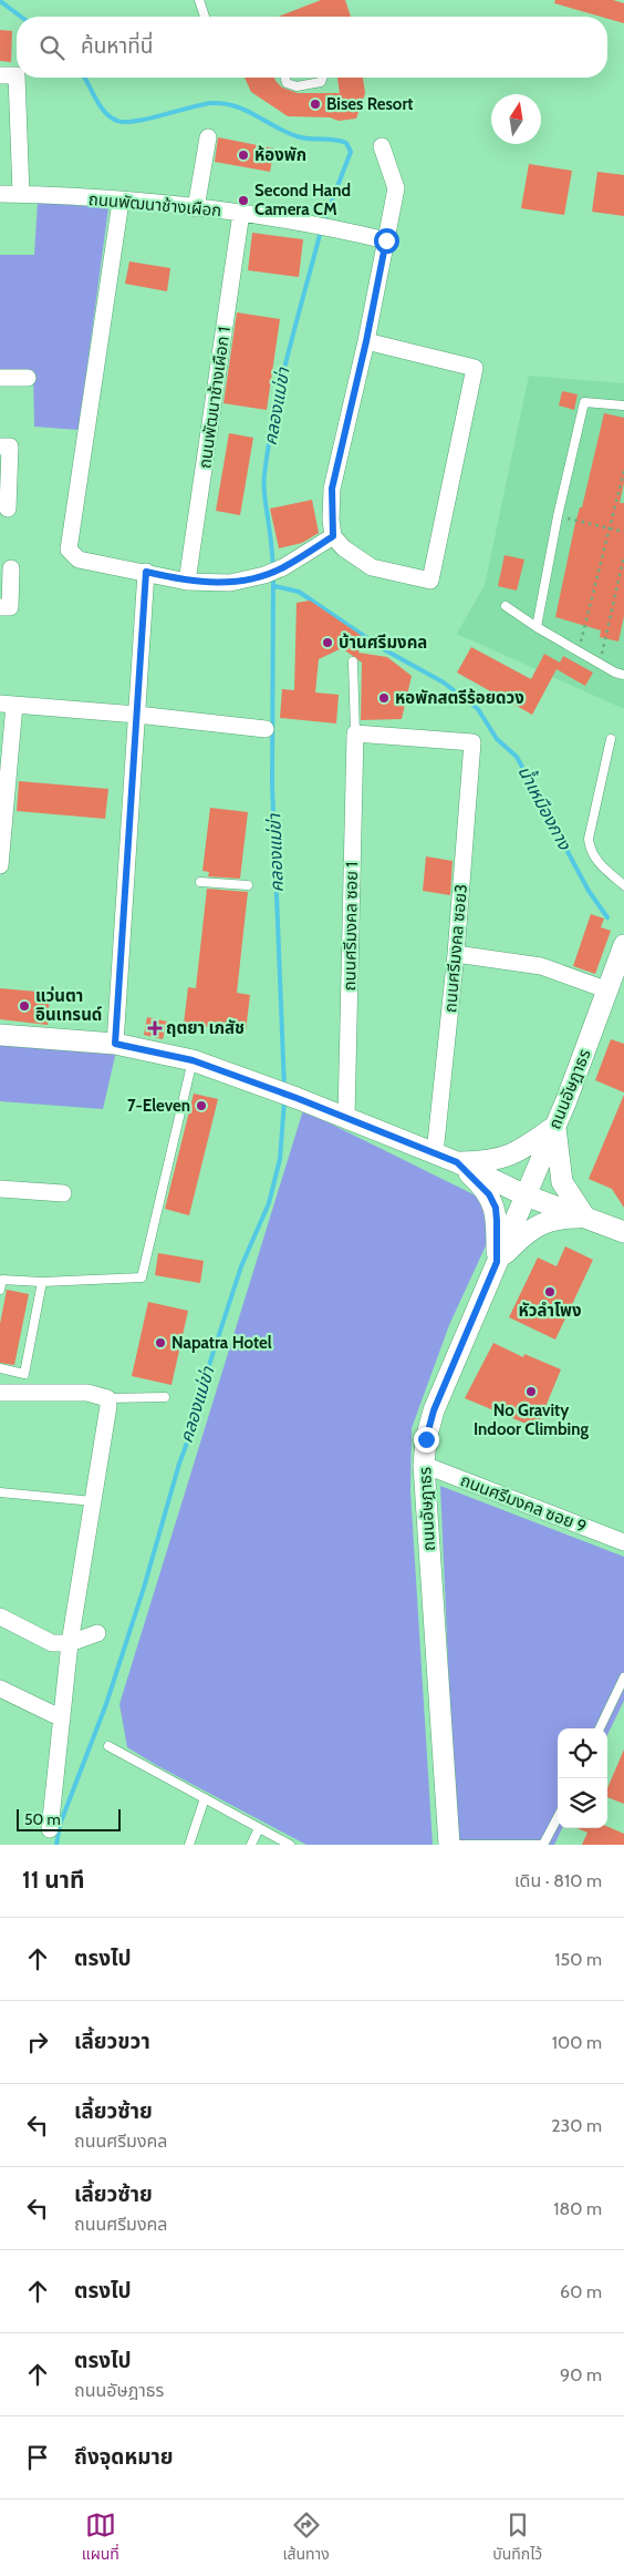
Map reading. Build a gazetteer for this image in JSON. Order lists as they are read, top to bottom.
{
  "streets": {
    "street": [
      "ถนนพัฒนาช้างเผือก",
      "ถนนพัฒนาช้างเผือก 1",
      "ถนนศรีมงคล ซอย 1",
      "ถนนศรีมงคล ซอย3",
      "ถนนอัษฎาธร",
      "ถนนศรีมงคล ซอย 9"
    ]
  },
  "crossings": [
    ["ถนนพัฒนาช้างเผือก", "ถนนพัฒนาช้างเผือก 1"],
    ["ถนนศรีมงคล ซอย 1", "ถนนศรีมงคล ซอย3"],
    ["ถนนอัษฎาธร", "ถนนศรีมงคล ซอย 9"]
  ],
  "water": ["คลองแม่ข่า", "น้ำเหมืองกาง"],
  "places": {
    "other": [
      "Bises Resort",
      "ห้องพัก",
      "Second Hand Camera CM",
      "บ้านศรีมงคล",
      "หอพักสตรีร้อยดวง",
      "แว่นตา อินเทรนด์",
      "7-Eleven",
      "หัวลำโพง",
      "Napatra Hotel",
      "No Gravity Indoor Climbing"
    ],
    "health": ["ฤตยา เภสัช"]
  },
  "scale_bar": "50 m",
  "north": "top",
  "page": {
    "search": "ค้นหาที่นี่",
    "scale": "50 m",
    "heading": ["11 นาที", "เดิน · 810 m"],
    "list": [
      ["ตรงไป", "150 m"],
      ["เลี้ยวขวา", "100 m"],
      ["เลี้ยวซ้าย", "ถนนศรีมงคล", "230 m"],
      ["เลี้ยวซ้าย", "ถนนศรีมงคล", "180 m"],
      ["ตรงไป", "60 m"],
      ["ตรงไป", "ถนนอัษฎาธร", "90 m"],
      "ถึงจุดหมาย"
    ],
    "nav": ["แผนที่", "เส้นทาง", "บันทึกไว้"]
  }
}
